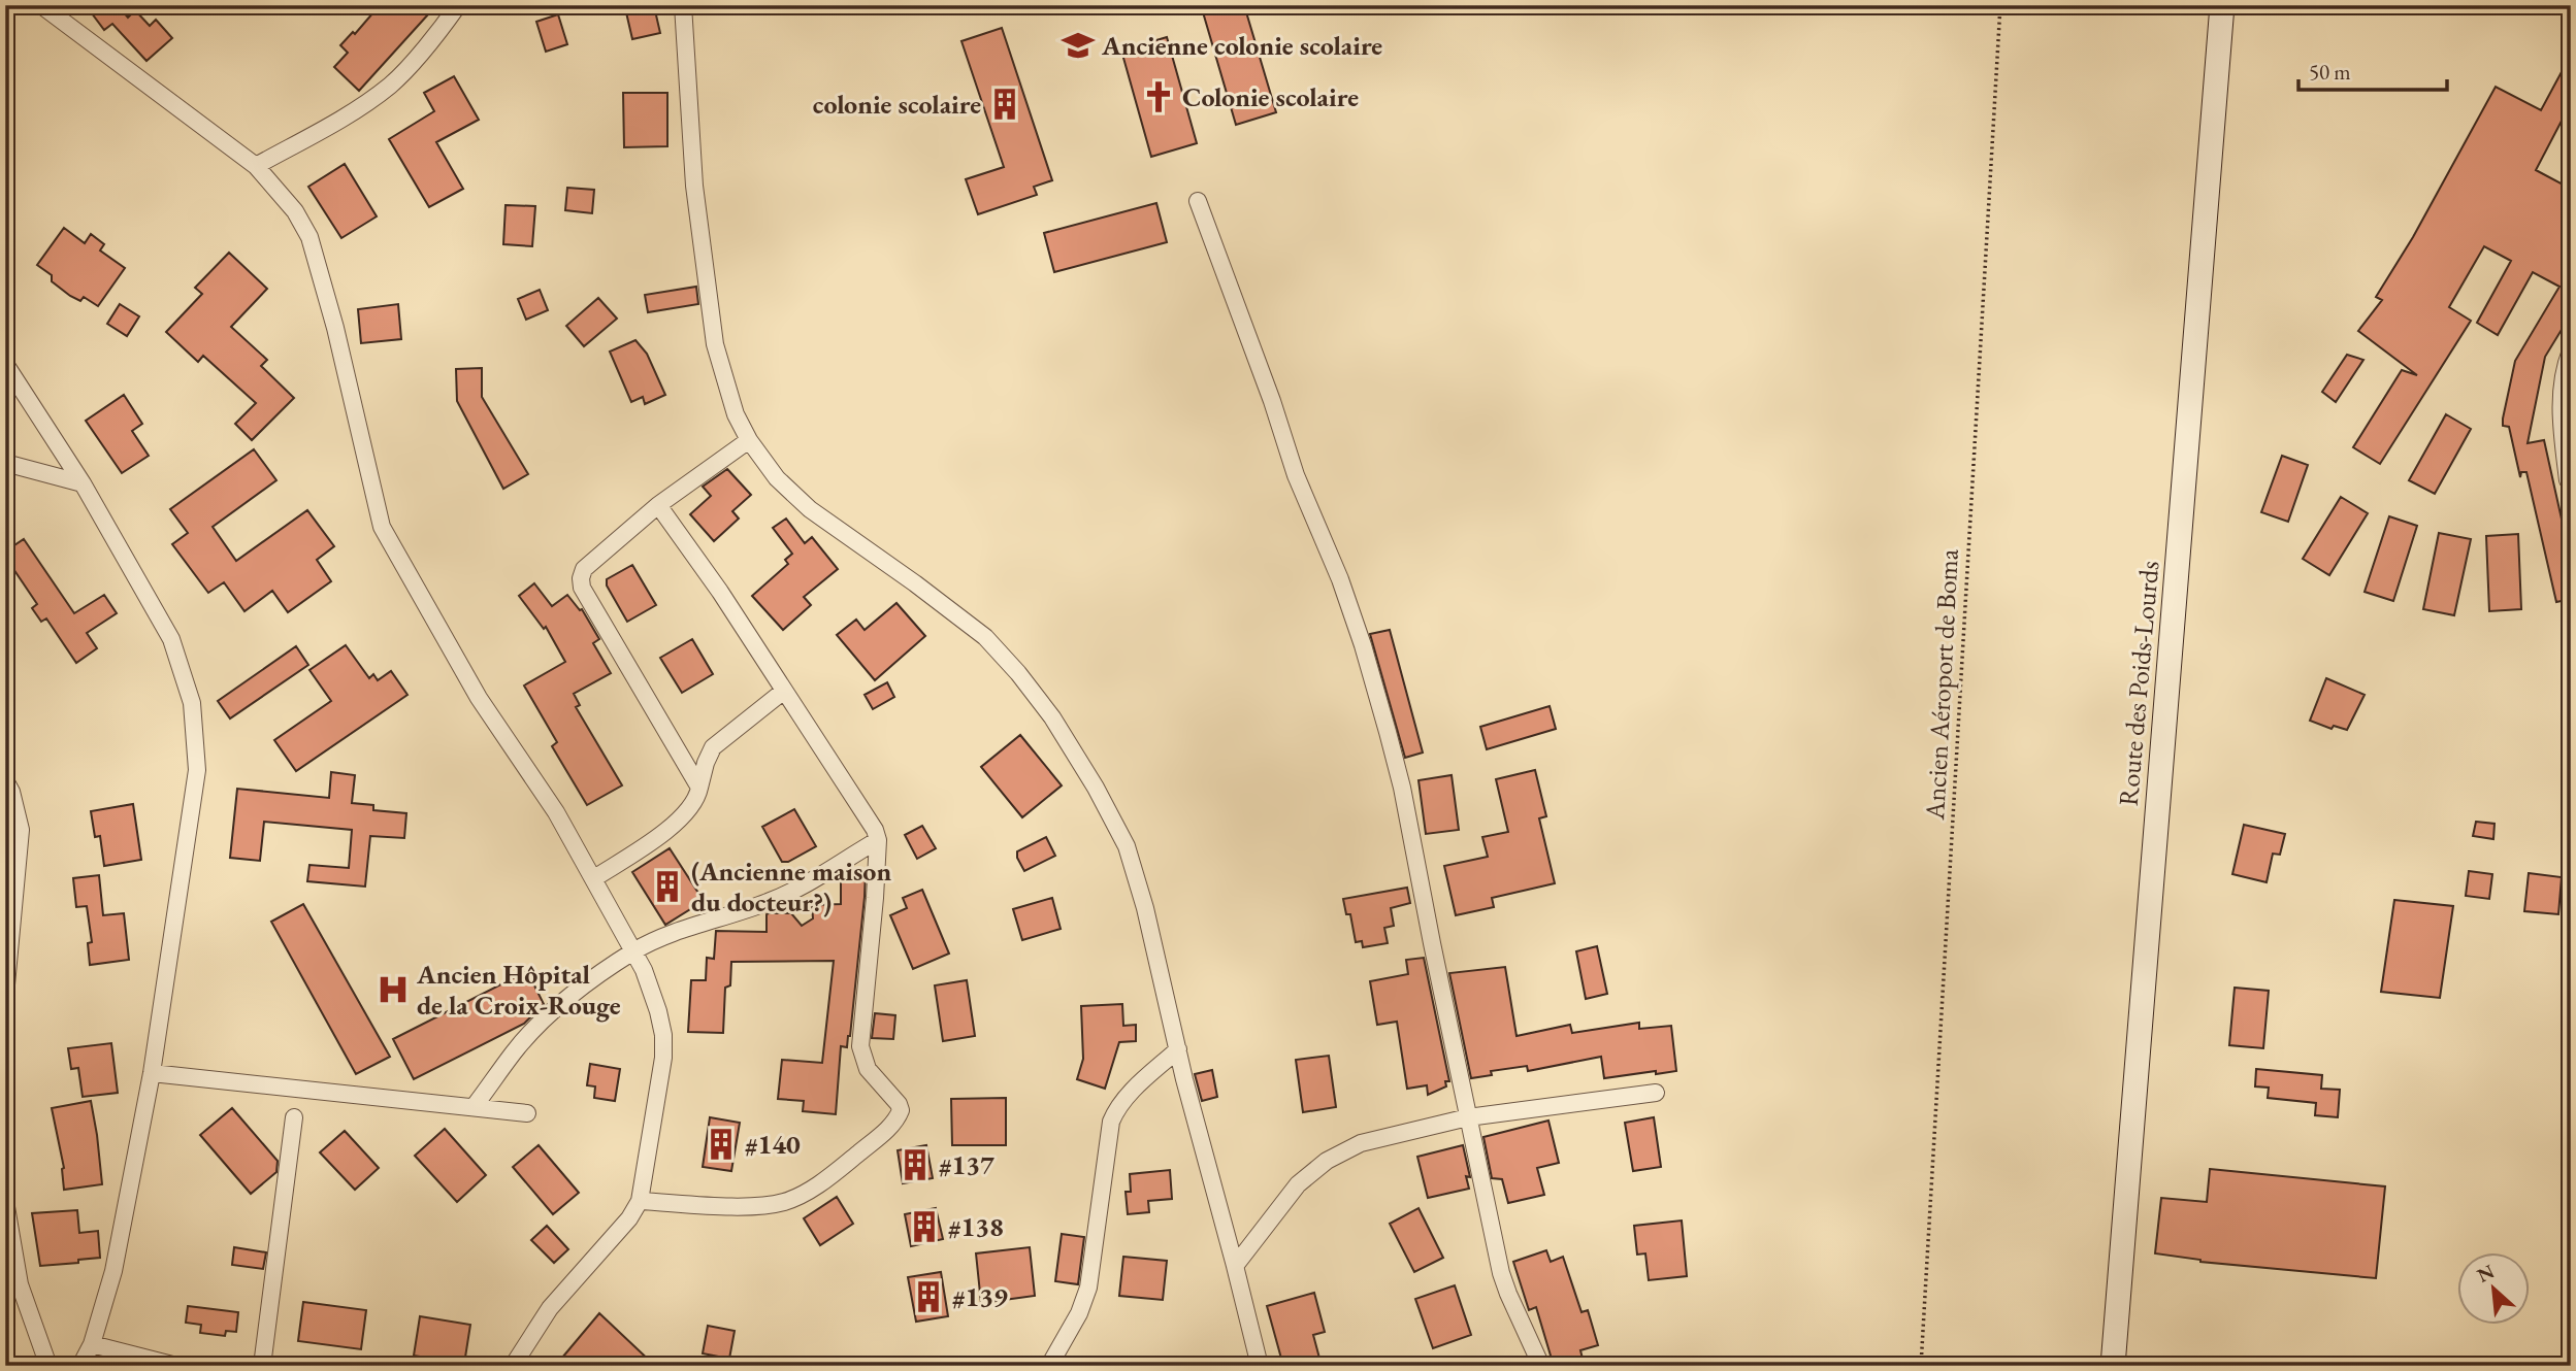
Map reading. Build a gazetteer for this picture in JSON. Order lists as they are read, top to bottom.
{
  "streets": {
    "street": ["Route des Poids-Lourds"],
    "path": ["Ancien Aéroport de Boma"]
  },
  "places": {
    "school or university": ["Ancienne colonie scolaire"],
    "church": ["Colonie scolaire"],
    "building": [
      "colonie scolaire",
      "(Ancienne maison du docteur?)",
      "#140",
      "#137",
      "#138",
      "#139"
    ],
    "hospital": ["Ancien Hôpital de la Croix-Rouge"]
  },
  "scale_bar": "50 m",
  "north": "top left"
}
